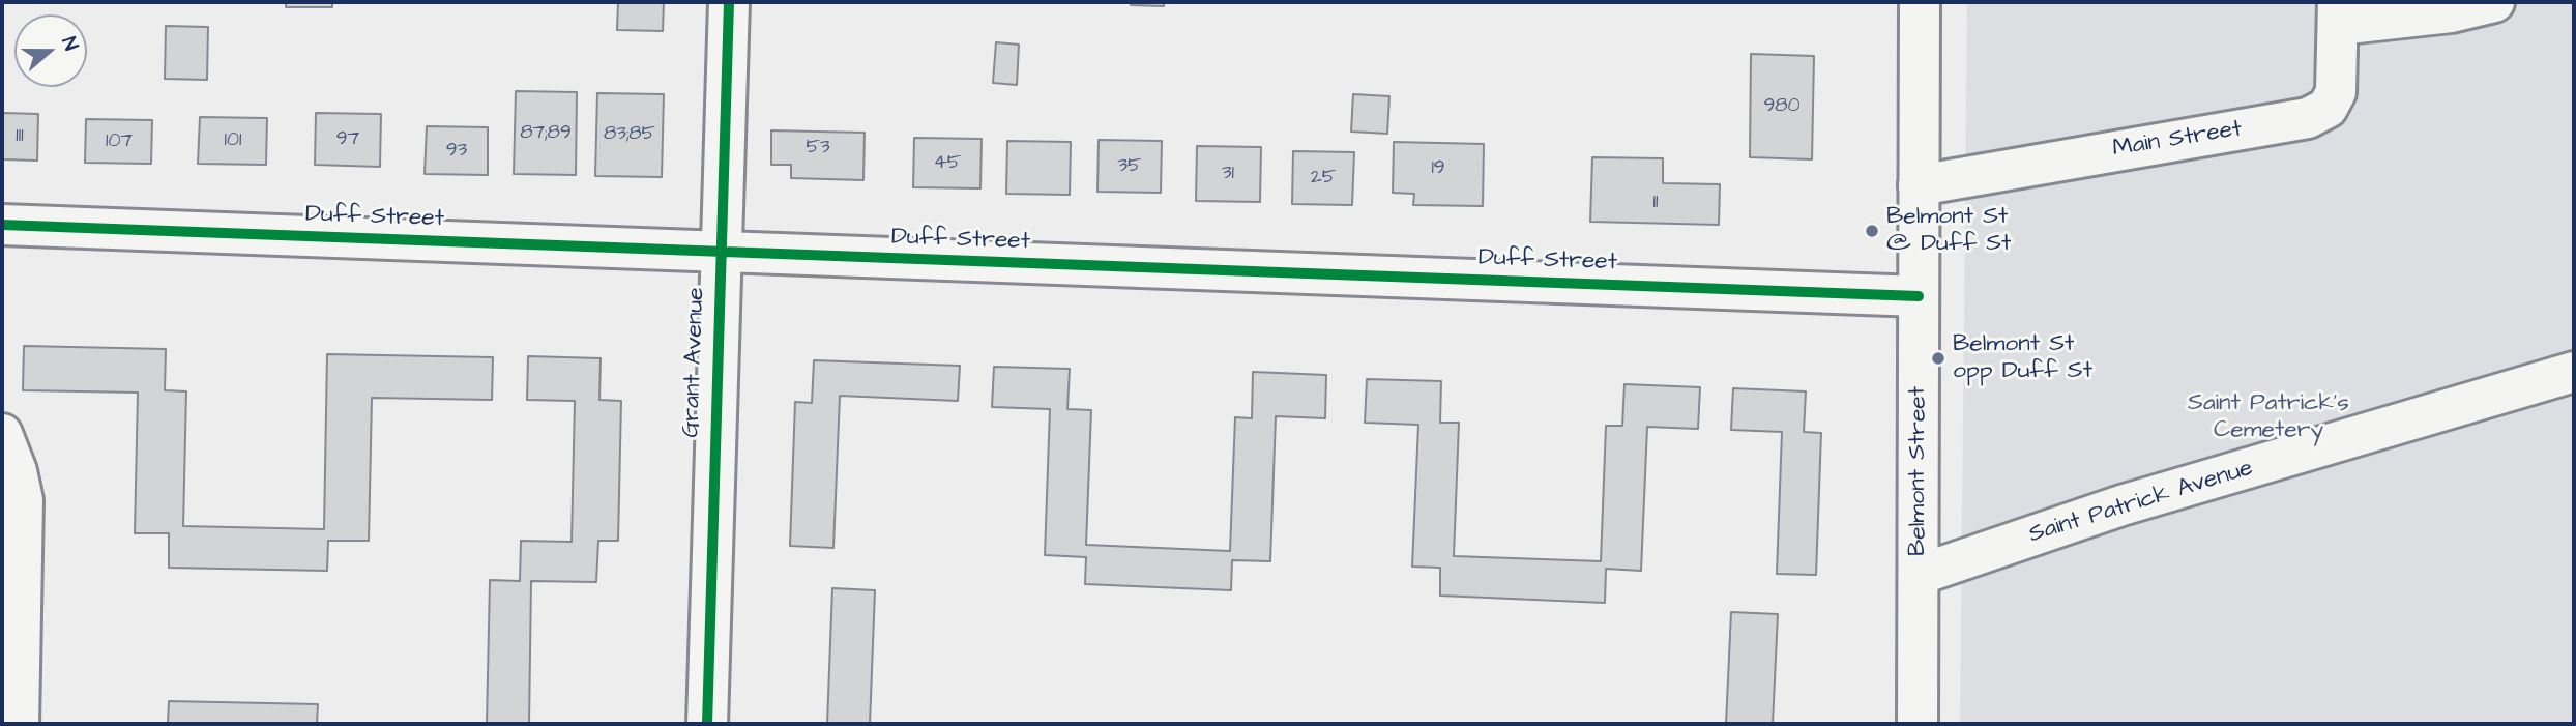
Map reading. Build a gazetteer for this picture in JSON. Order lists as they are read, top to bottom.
{
  "streets": {
    "street": [
      "Main Street",
      "Duff Street",
      "Grant Avenue",
      "Belmont Street",
      "Saint Patrick Avenue"
    ]
  },
  "crossings": [
    ["Main Street", "Belmont Street"],
    ["Duff Street", "Grant Avenue"],
    ["Duff Street", "Belmont Street"],
    ["Belmont Street", "Saint Patrick Avenue"]
  ],
  "parks": ["Saint Patrick's Cemetery"],
  "places": ["Belmont St @ Duff St", "Belmont St opp Duff St"],
  "house_numbers": [
    "980",
    "87;89",
    "83;85",
    "111",
    "97",
    "101",
    "107",
    "53",
    "93",
    "45",
    "35",
    "19",
    "31",
    "25",
    "11"
  ],
  "north": "right"
}
